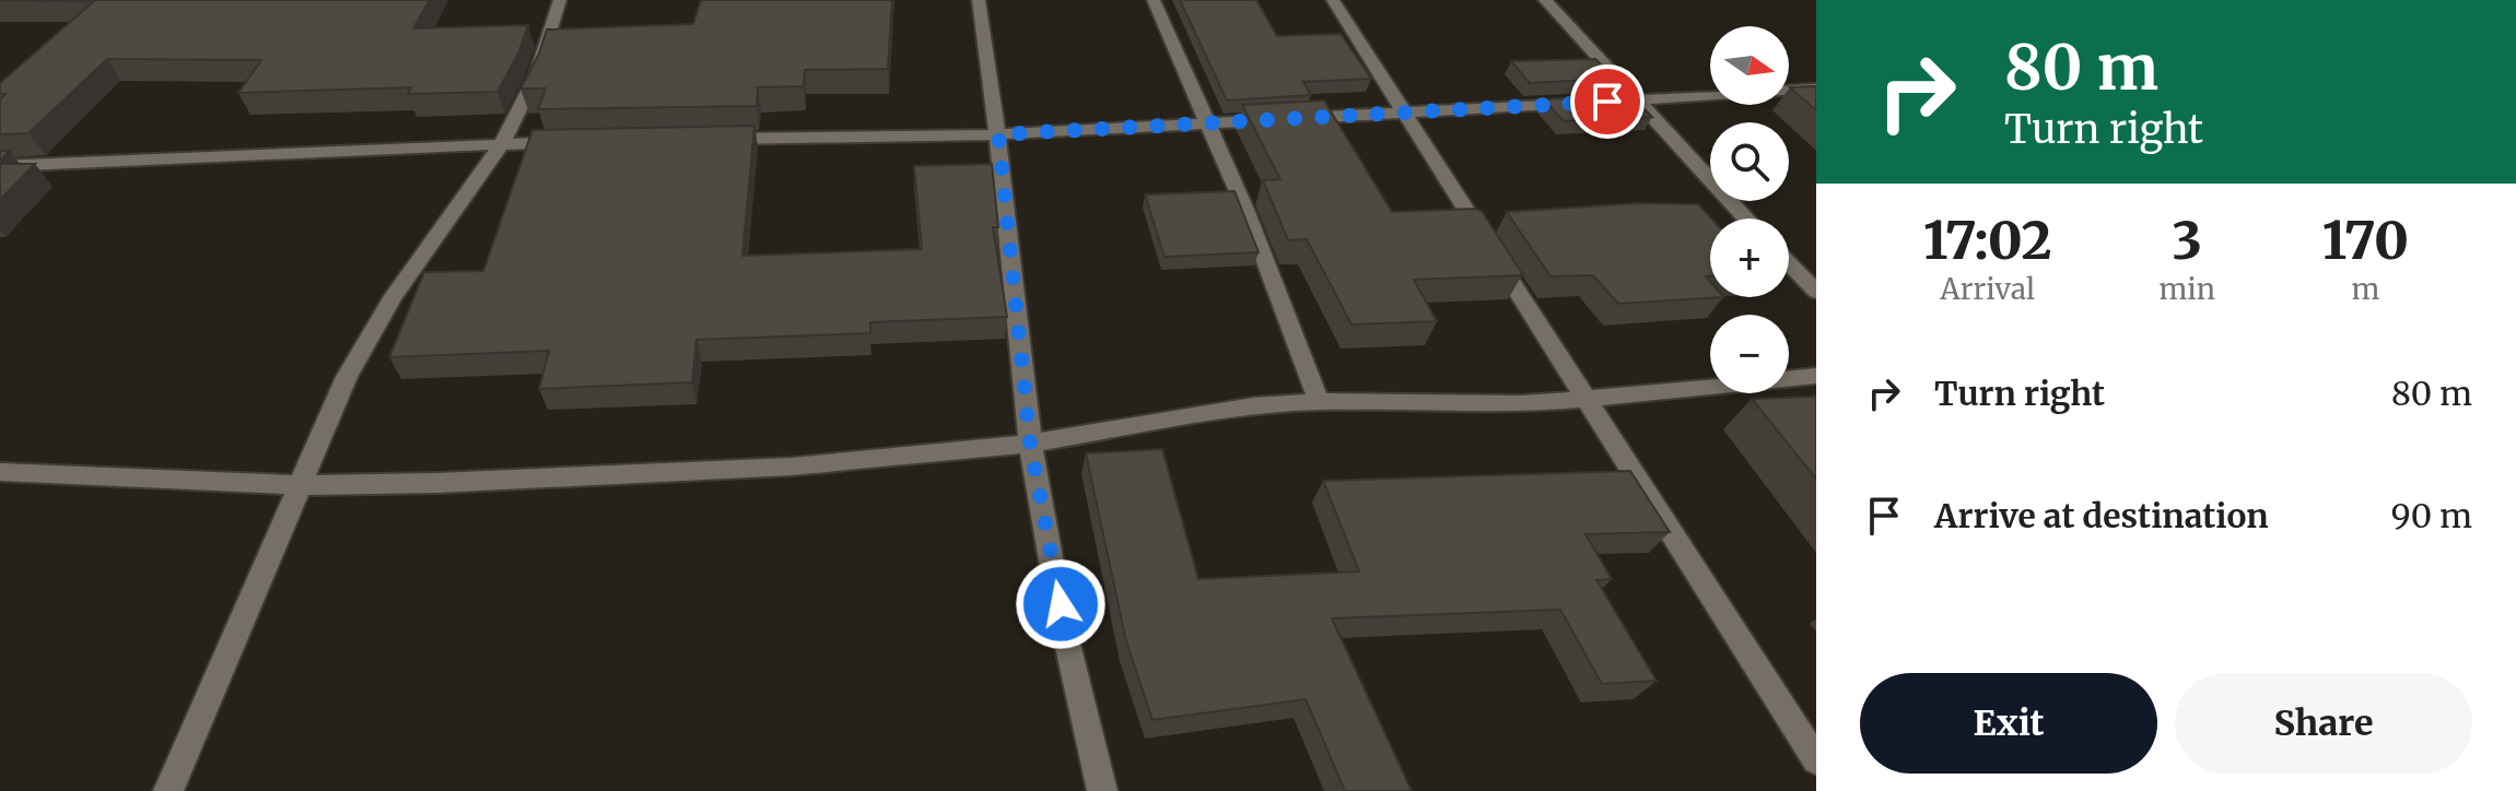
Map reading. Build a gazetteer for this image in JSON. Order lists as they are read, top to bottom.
{
  "north": "right",
  "page": {
    "turn": ["80 m", "Turn right"],
    "map_buttons": ["+", "−"],
    "eta": [
      "17:02",
      "Arrival",
      "3",
      "min",
      "170",
      "m"
    ],
    "list": [
      {
        "name": "Turn right",
        "value": "80 m"
      },
      {
        "name": "Arrive at destination",
        "value": "90 m"
      }
    ],
    "buttons": ["Exit", "Share"]
  }
}
